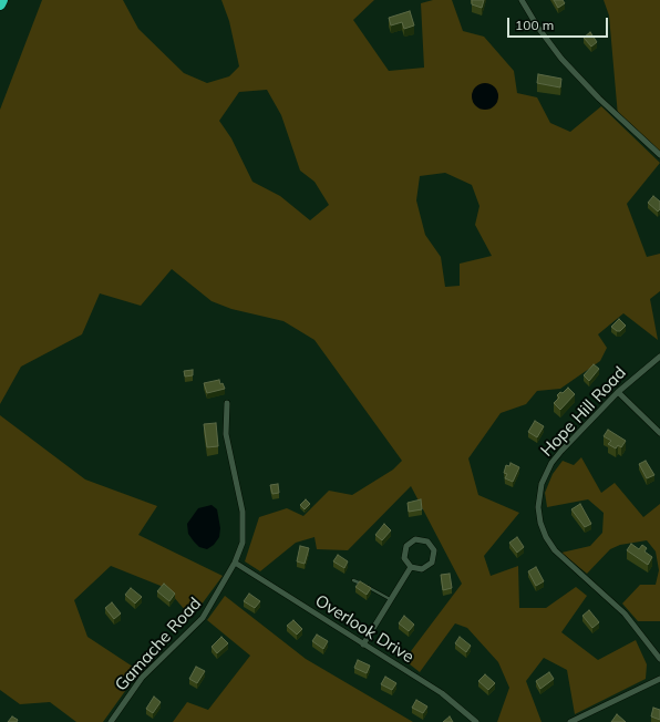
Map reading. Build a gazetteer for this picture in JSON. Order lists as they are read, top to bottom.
{
  "streets": {
    "street": ["Hope Hill Road", "Overlook Drive", "Gamache Road"]
  },
  "crossings": [
    ["Overlook Drive", "Gamache Road"]
  ],
  "scale_bar": "100 m"
}
